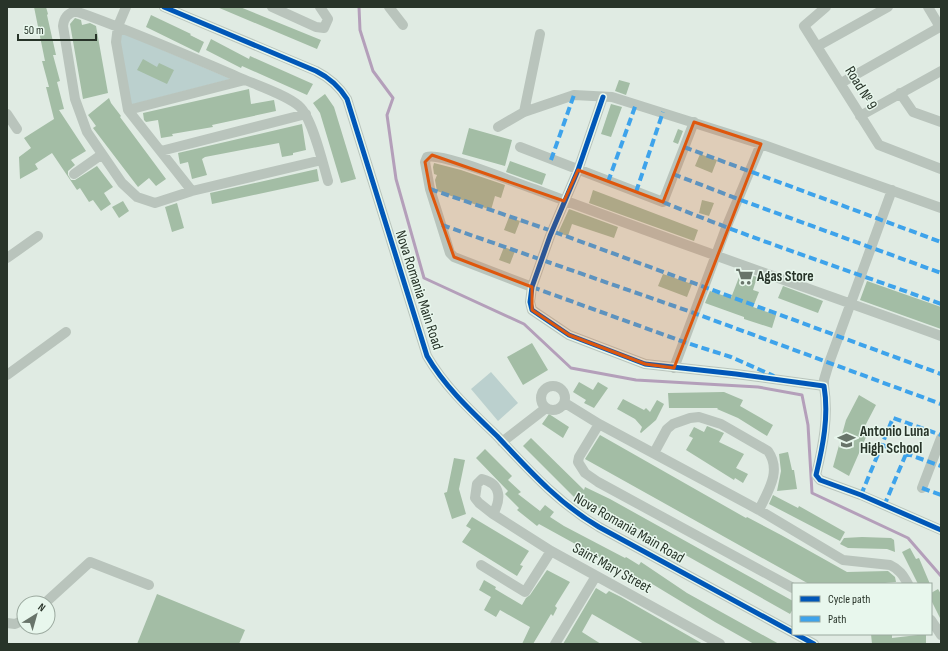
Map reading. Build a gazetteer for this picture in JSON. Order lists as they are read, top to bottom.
{
  "streets": {
    "street": ["Road № 9", "Nova Romania Main Road", "Saint Mary Street"]
  },
  "places": {
    "supermarket": ["Agas Store"],
    "school or university": ["Antonio Luna High School"]
  },
  "legend": ["Cycle path", "Path"],
  "scale_bar": "50 m",
  "north": "top right"
}
